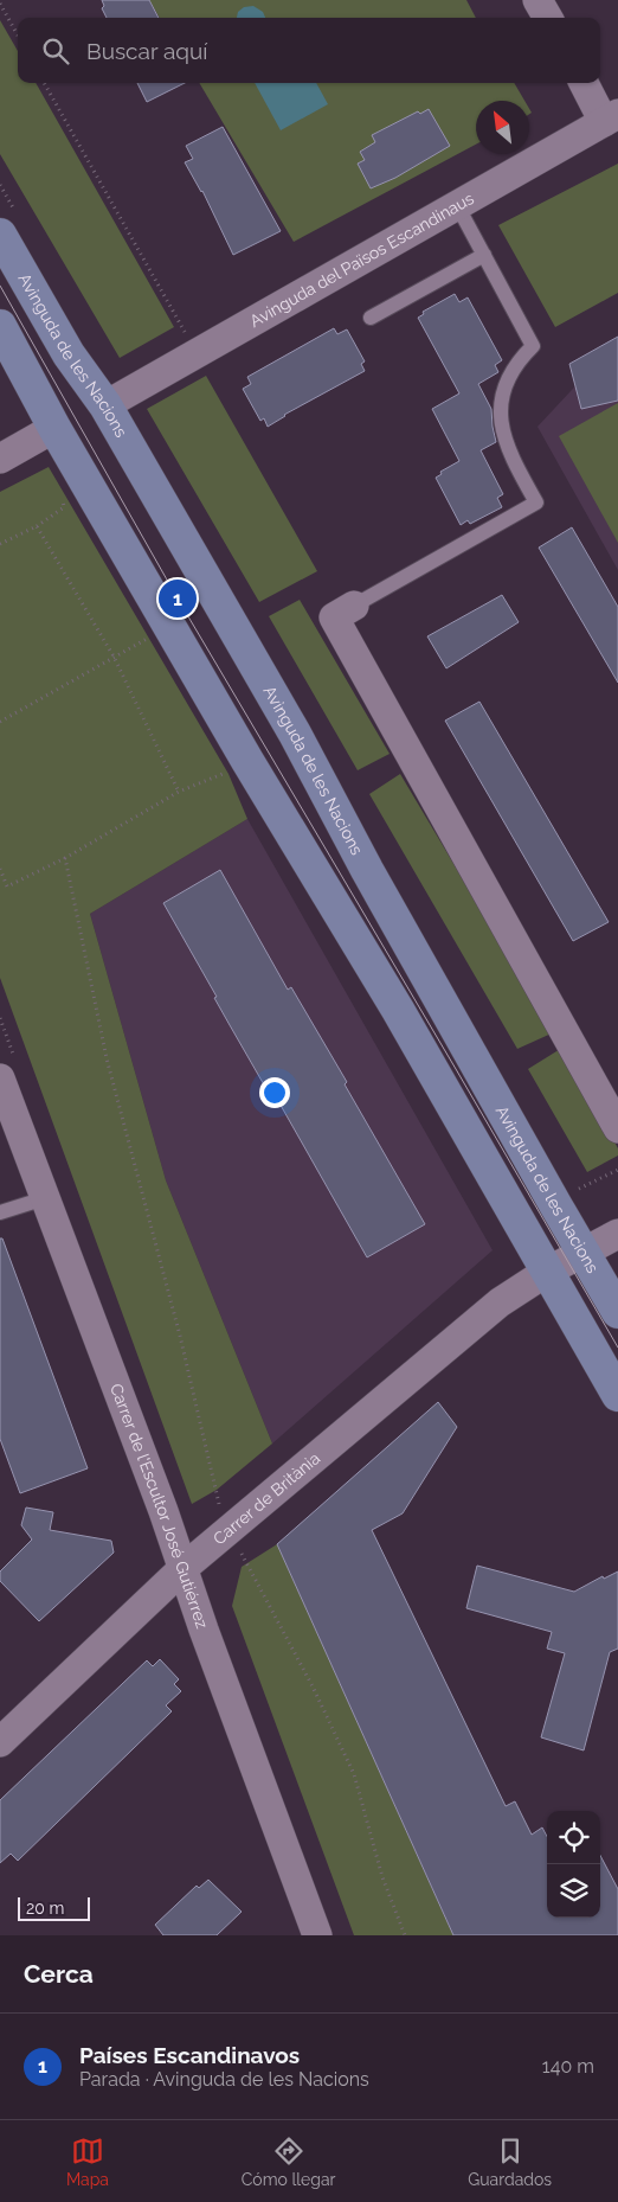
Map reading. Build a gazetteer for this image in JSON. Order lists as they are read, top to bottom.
{
  "streets": {
    "main road": ["Avinguda de les Nacions"],
    "street": ["Avinguda del Països Escandinaus", "Carrer de Britània", "Carrer de l'Escultor José Gutiérrez"]
  },
  "crossings": [
    ["Avinguda del Països Escandinaus", "Avinguda de les Nacions"],
    ["Avinguda de les Nacions", "Carrer de Britània"],
    ["Carrer de Britània", "Carrer de l'Escultor José Gutiérrez"]
  ],
  "scale_bar": "20 m",
  "north": "top left",
  "page": {
    "search": "Buscar aquí",
    "pins": "1",
    "scale": "20 m",
    "heading": "Cerca",
    "list": [
      {
        "mark": "1",
        "name": "Países Escandinavos",
        "note": "Parada · Avinguda de les Nacions",
        "value": "140 m"
      }
    ],
    "nav": ["Mapa", "Cómo llegar", "Guardados"]
  }
}
